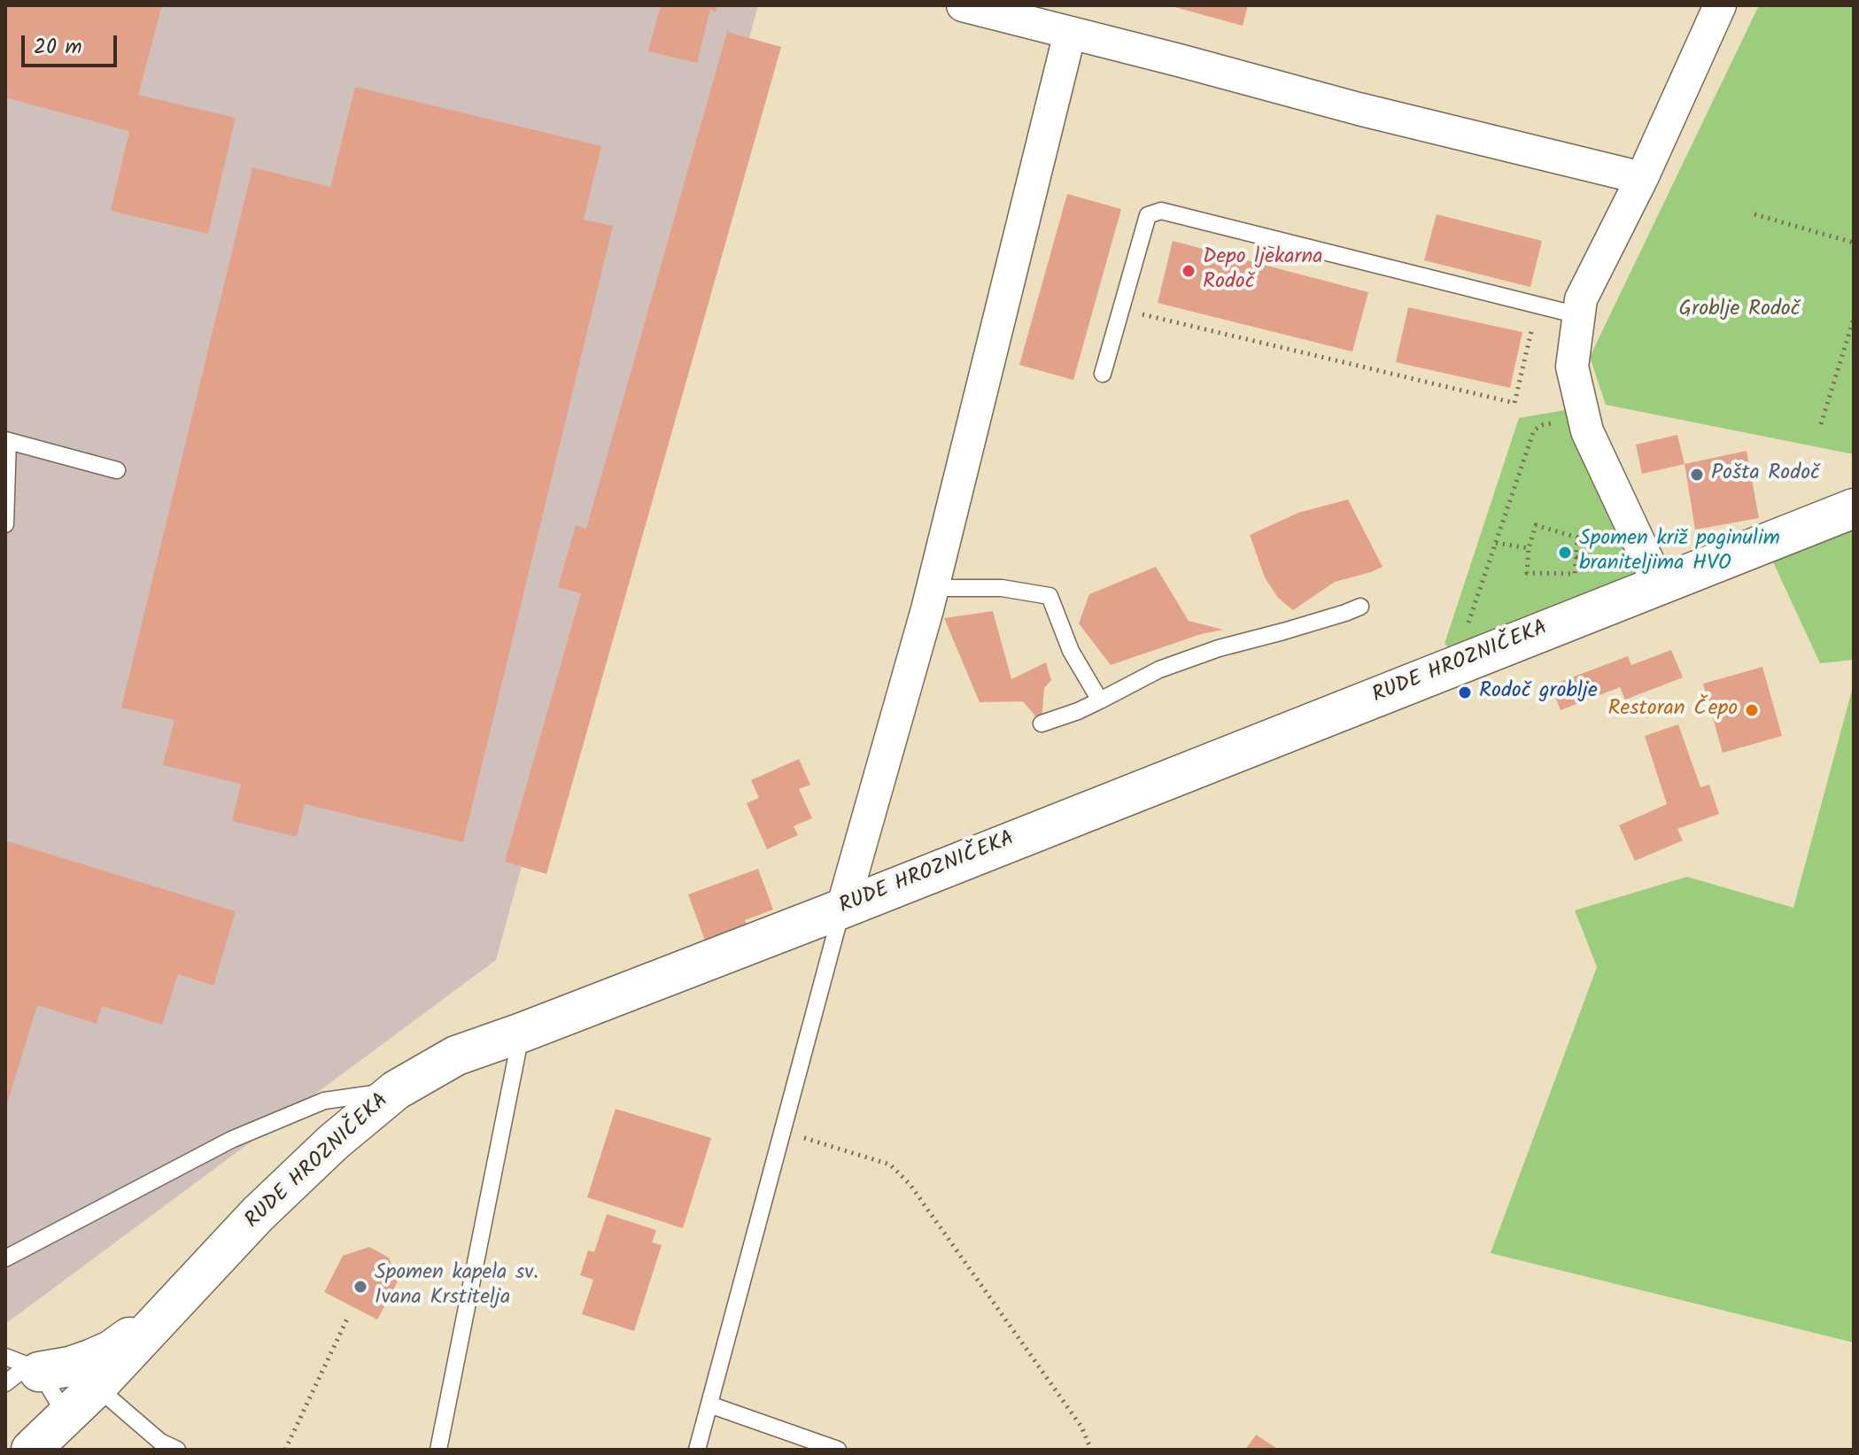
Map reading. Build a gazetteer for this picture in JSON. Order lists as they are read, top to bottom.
{
  "streets": {
    "street": ["RUDE HROZNIČEKA"]
  },
  "parks": ["Groblje Rodoč"],
  "places": [
    "Depo ljekarna Rodoč",
    "Pošta Rodoč",
    "Spomen križ poginulim braniteljima HVO",
    "Rodoč groblje",
    "Restoran Čepo",
    "Spomen kapela sv. Ivana Krstitelja"
  ],
  "scale_bar": "20 m"
}
